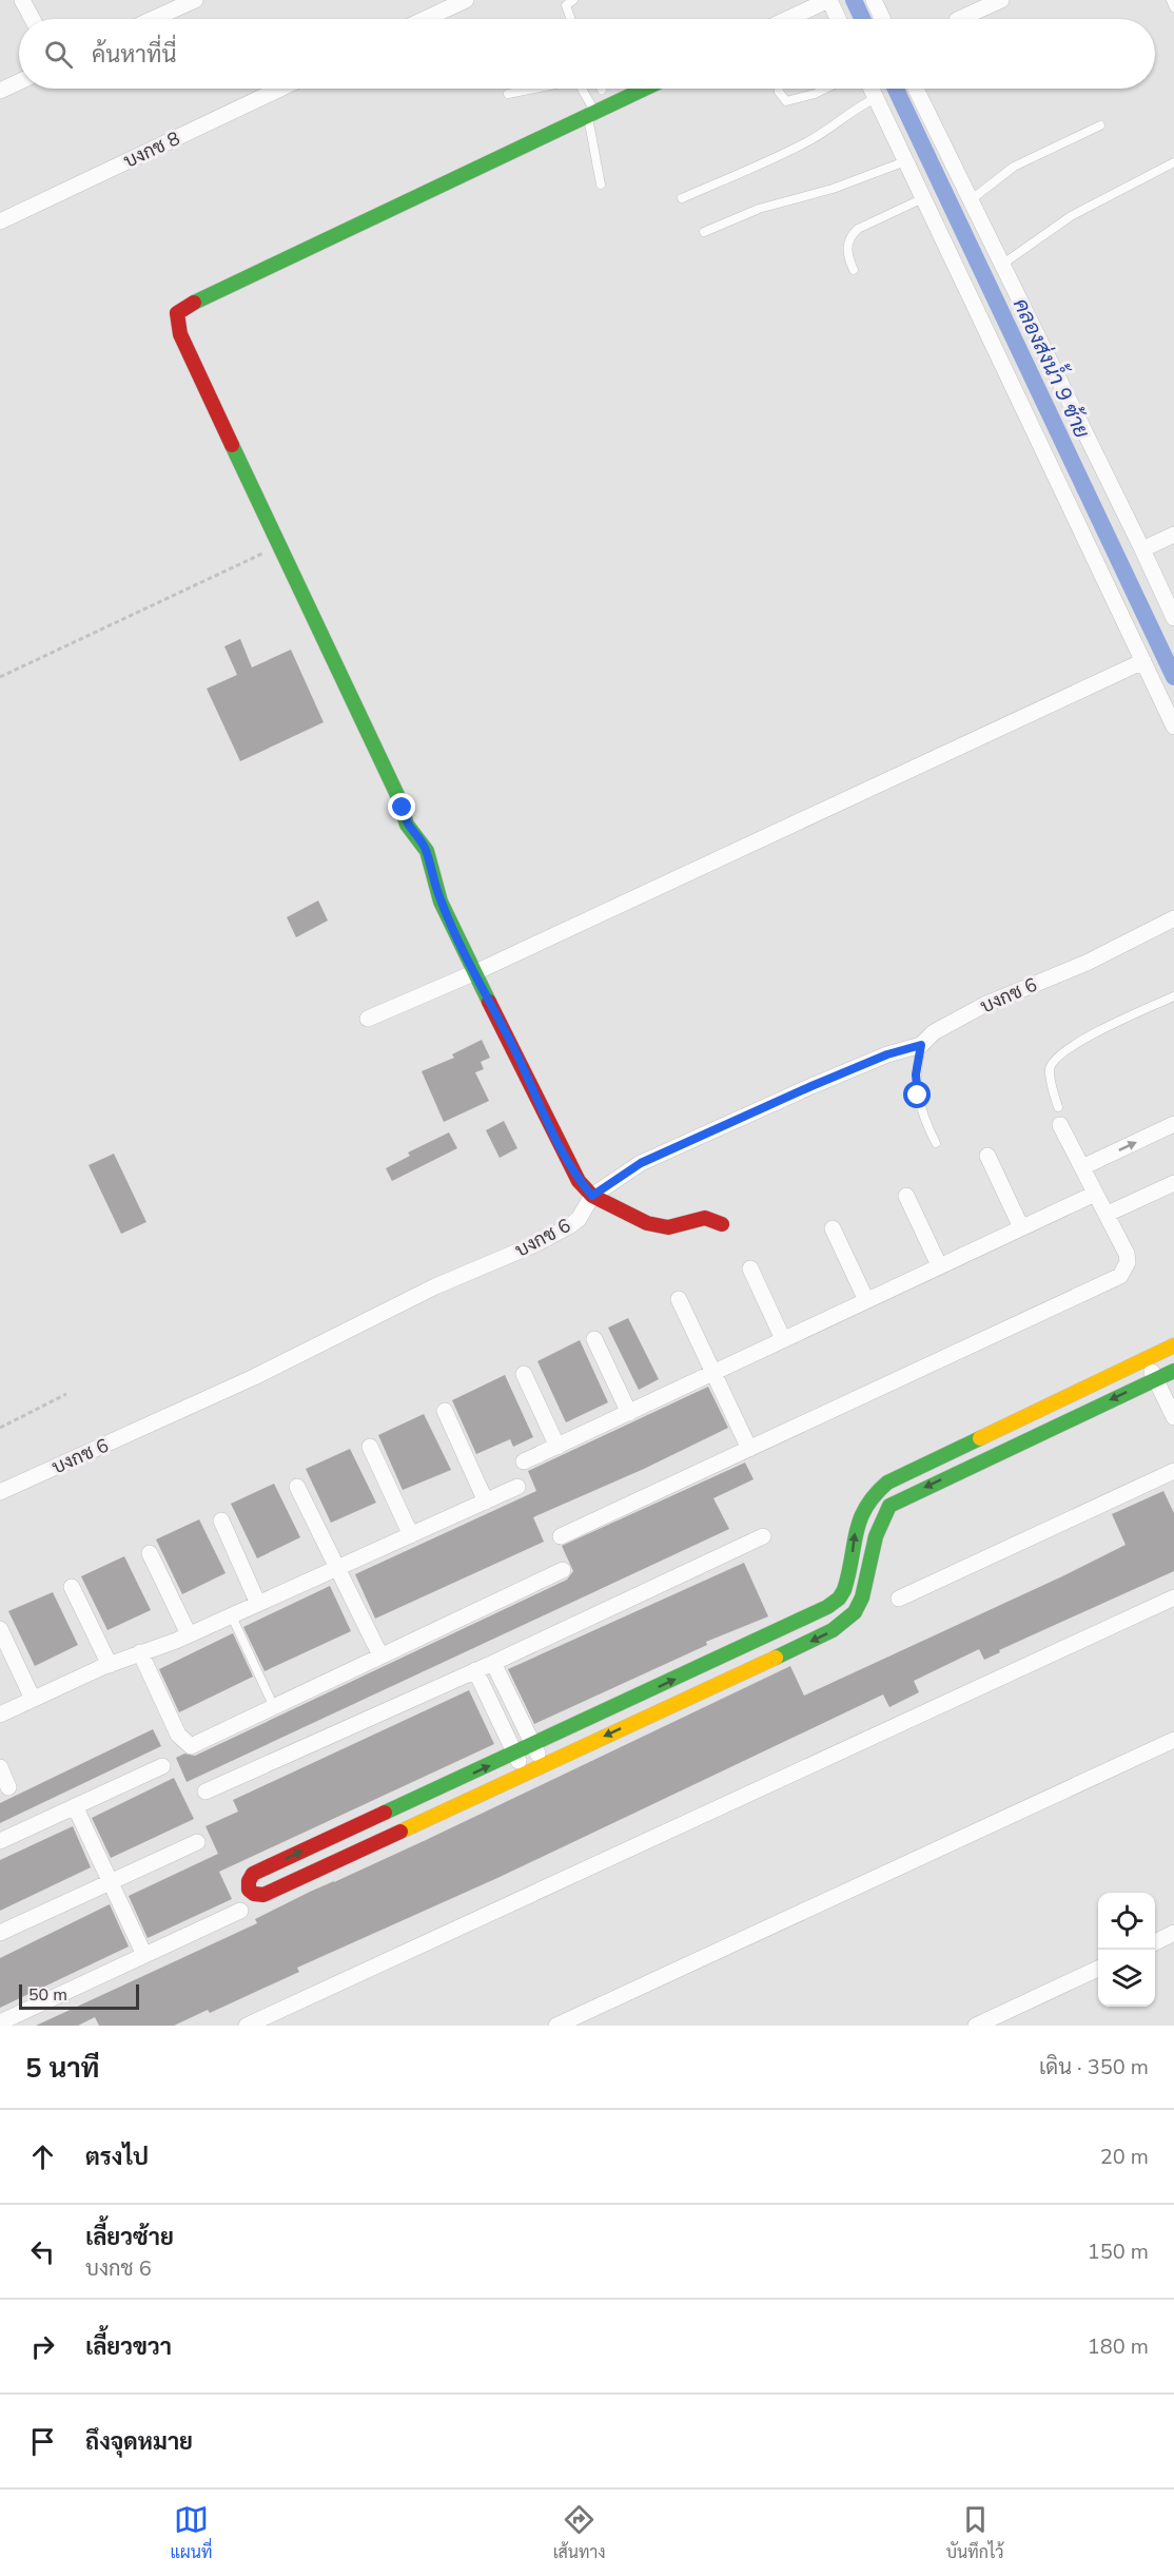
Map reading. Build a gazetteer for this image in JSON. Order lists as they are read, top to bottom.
{
  "streets": {
    "street": ["บงกช 8", "บงกช 6"]
  },
  "water": ["คลองส่งน้ำ 9 ซ้าย"],
  "scale_bar": "50 m",
  "page": {
    "search": "ค้นหาที่นี่",
    "scale": "50 m",
    "heading": ["5 นาที", "เดิน · 350 m"],
    "list": [
      ["ตรงไป", "20 m"],
      ["เลี้ยวซ้าย", "บงกช 6", "150 m"],
      ["เลี้ยวขวา", "180 m"],
      "ถึงจุดหมาย"
    ],
    "nav": ["แผนที่", "เส้นทาง", "บันทึกไว้"]
  }
}
